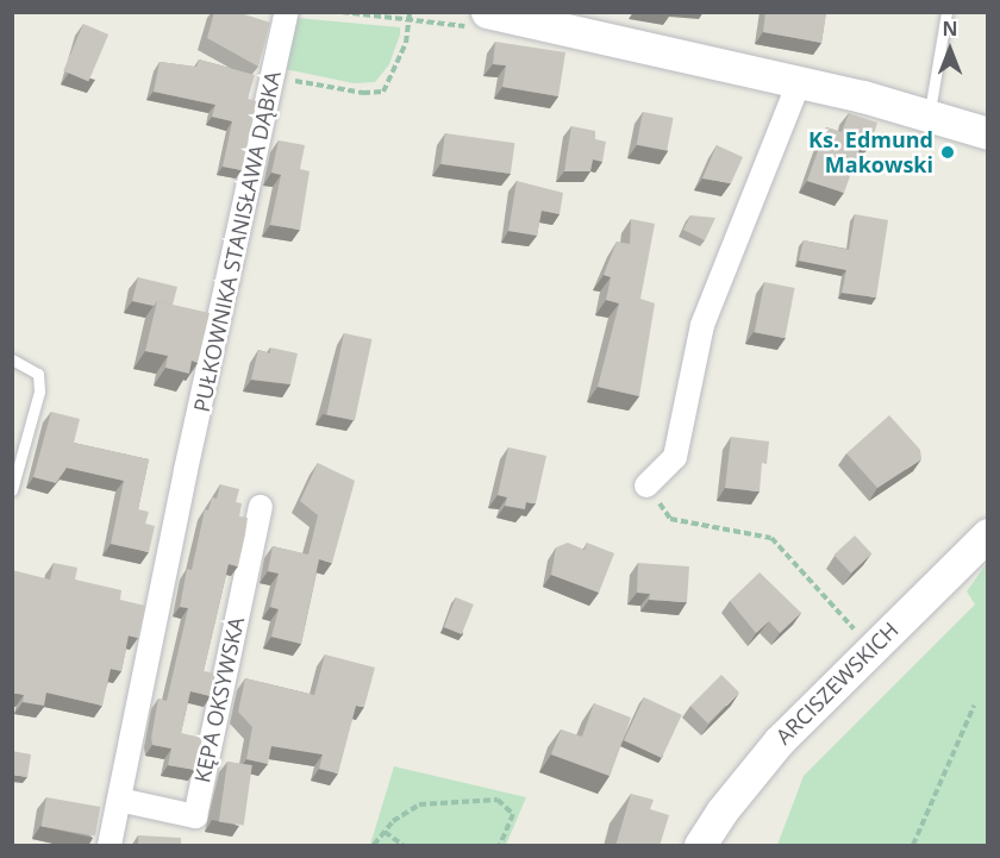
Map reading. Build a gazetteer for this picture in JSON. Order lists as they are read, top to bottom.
{
  "streets": {
    "street": ["PUŁKOWNIKA STANISŁAWA DĄBKA", "ARCISZEWSKICH", "KĘPA OKSYWSKA"]
  },
  "crossings": [
    ["PUŁKOWNIKA STANISŁAWA DĄBKA", "KĘPA OKSYWSKA"]
  ],
  "places": ["Ks. Edmund Makowski"],
  "north": "top"
}
